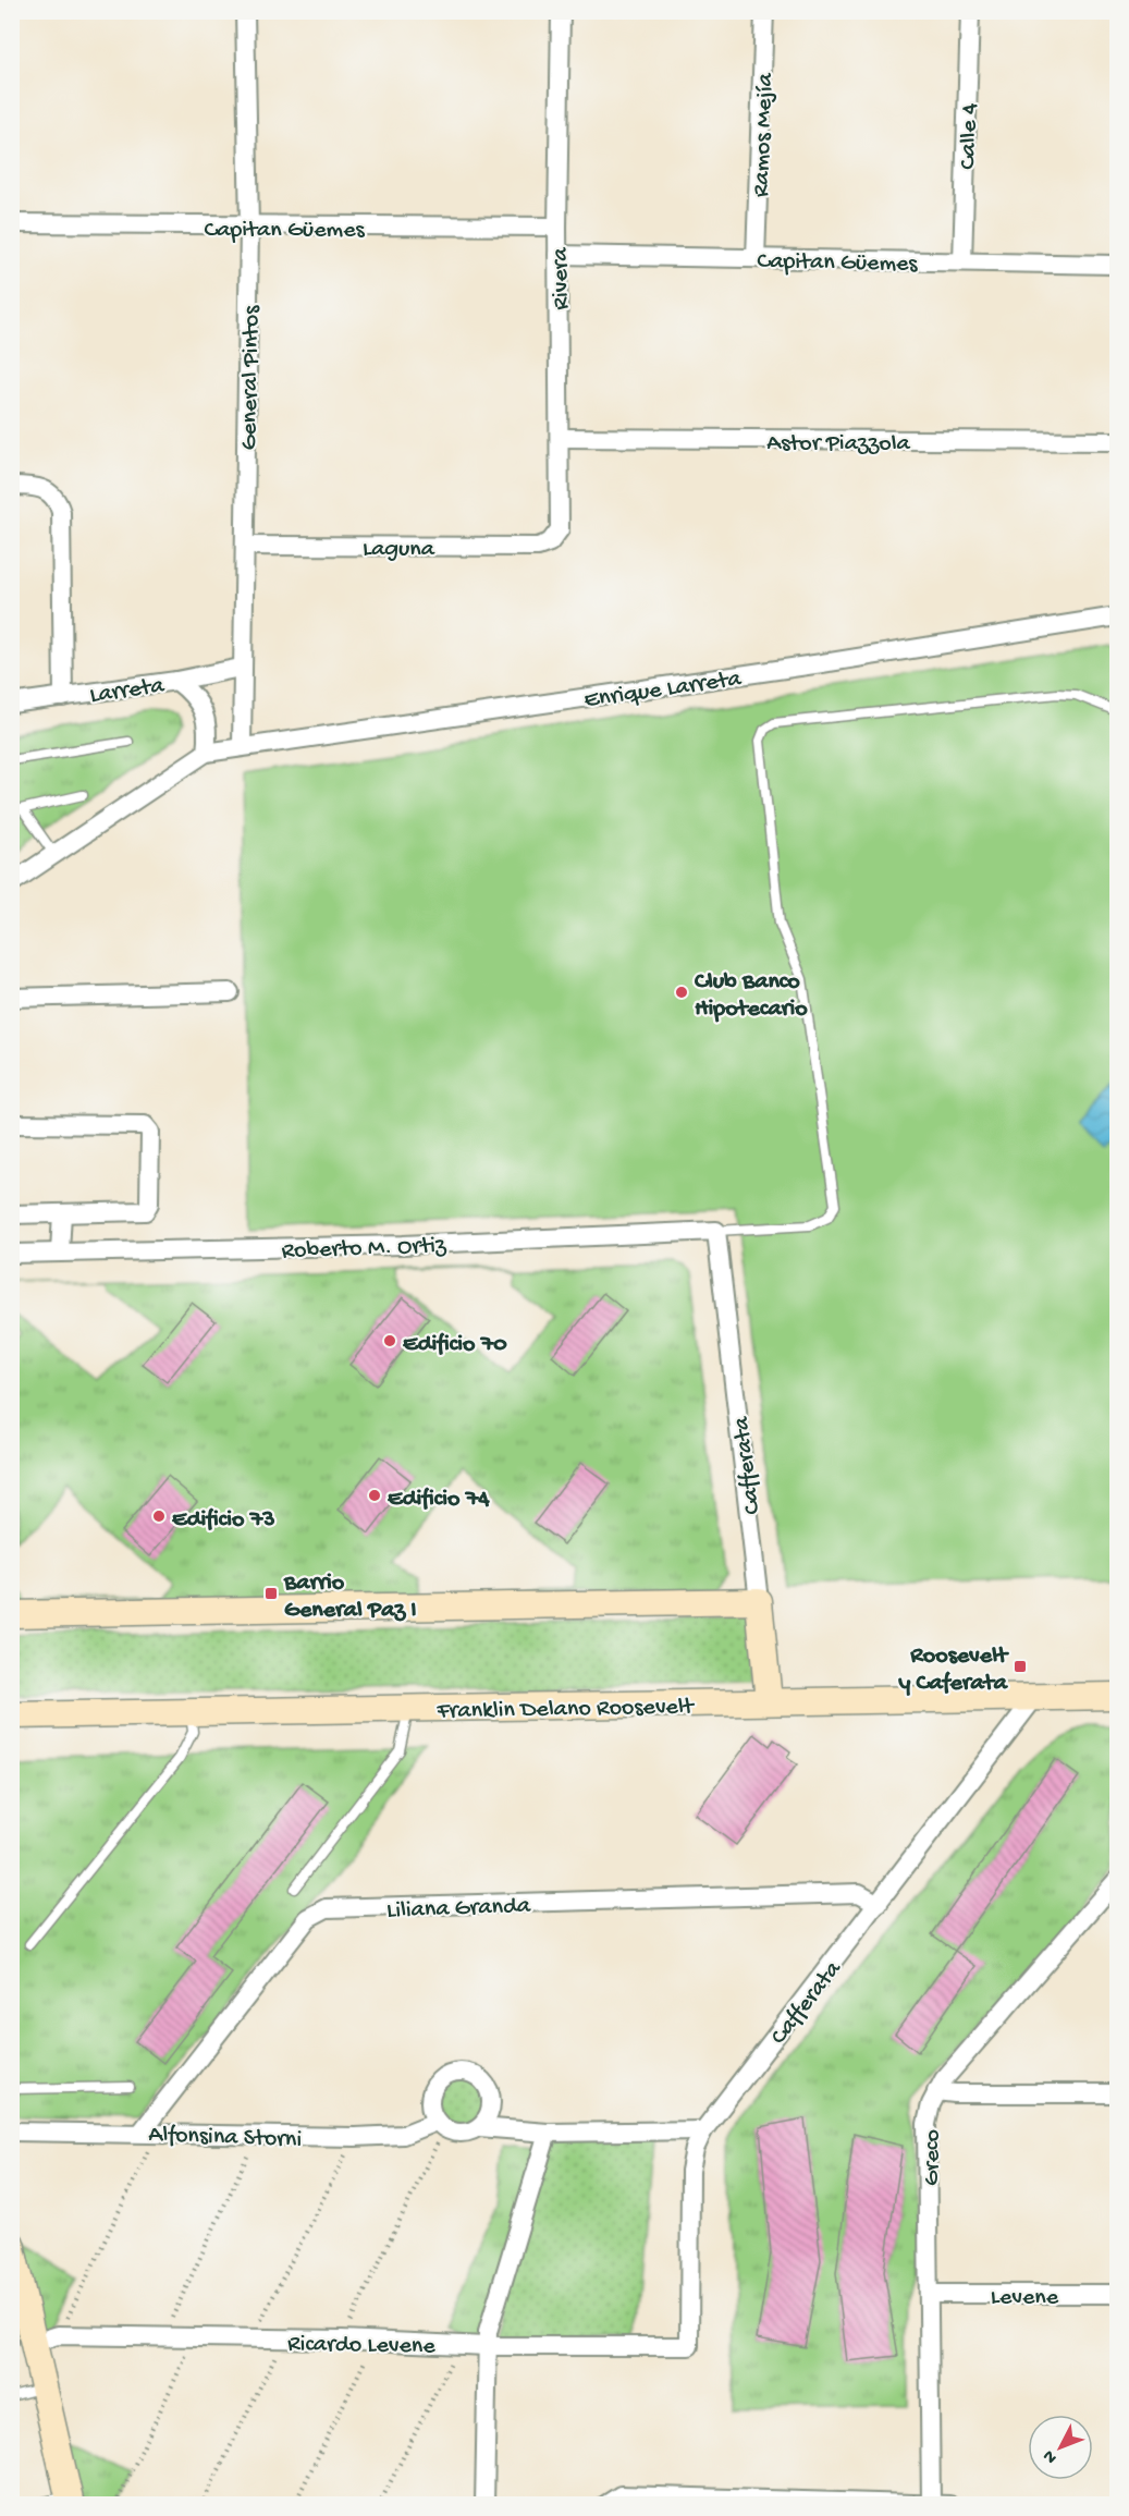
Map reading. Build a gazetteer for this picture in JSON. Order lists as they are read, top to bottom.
{
  "streets": {
    "street": [
      "Ramos Mejía",
      "Calle 4",
      "Capitan Güemes",
      "Rivera",
      "General Pintos",
      "Astor Piazzola",
      "Laguna",
      "Enrique Larreta",
      "Larreta",
      "Roberto M. Ortiz",
      "Cafferata",
      "Franklin Delano Roosevelt",
      "Liliana Granda",
      "Alfonsina Storni",
      "Greco",
      "Levene",
      "Ricardo Levene"
    ]
  },
  "crossings": [
    ["Ramos Mejía", "Capitan Güemes"],
    ["Calle 4", "Capitan Güemes"],
    ["Capitan Güemes", "Rivera"],
    ["Capitan Güemes", "General Pintos"],
    ["Rivera", "Astor Piazzola"],
    ["Rivera", "Laguna"],
    ["General Pintos", "Laguna"],
    ["General Pintos", "Enrique Larreta"],
    ["General Pintos", "Larreta"],
    ["Roberto M. Ortiz", "Cafferata"],
    ["Cafferata", "Franklin Delano Roosevelt"],
    ["Cafferata", "Liliana Granda"],
    ["Cafferata", "Alfonsina Storni"],
    ["Cafferata", "Ricardo Levene"],
    ["Liliana Granda", "Alfonsina Storni"],
    ["Greco", "Levene"]
  ],
  "places": {
    "other": [
      "Club Banco Hipotecario",
      "Edificio 70",
      "Edificio 74",
      "Edificio 73"
    ],
    "transit": ["Barrio General Paz I", "Roosevelt y Caferata"]
  },
  "north": "bottom left"
}
